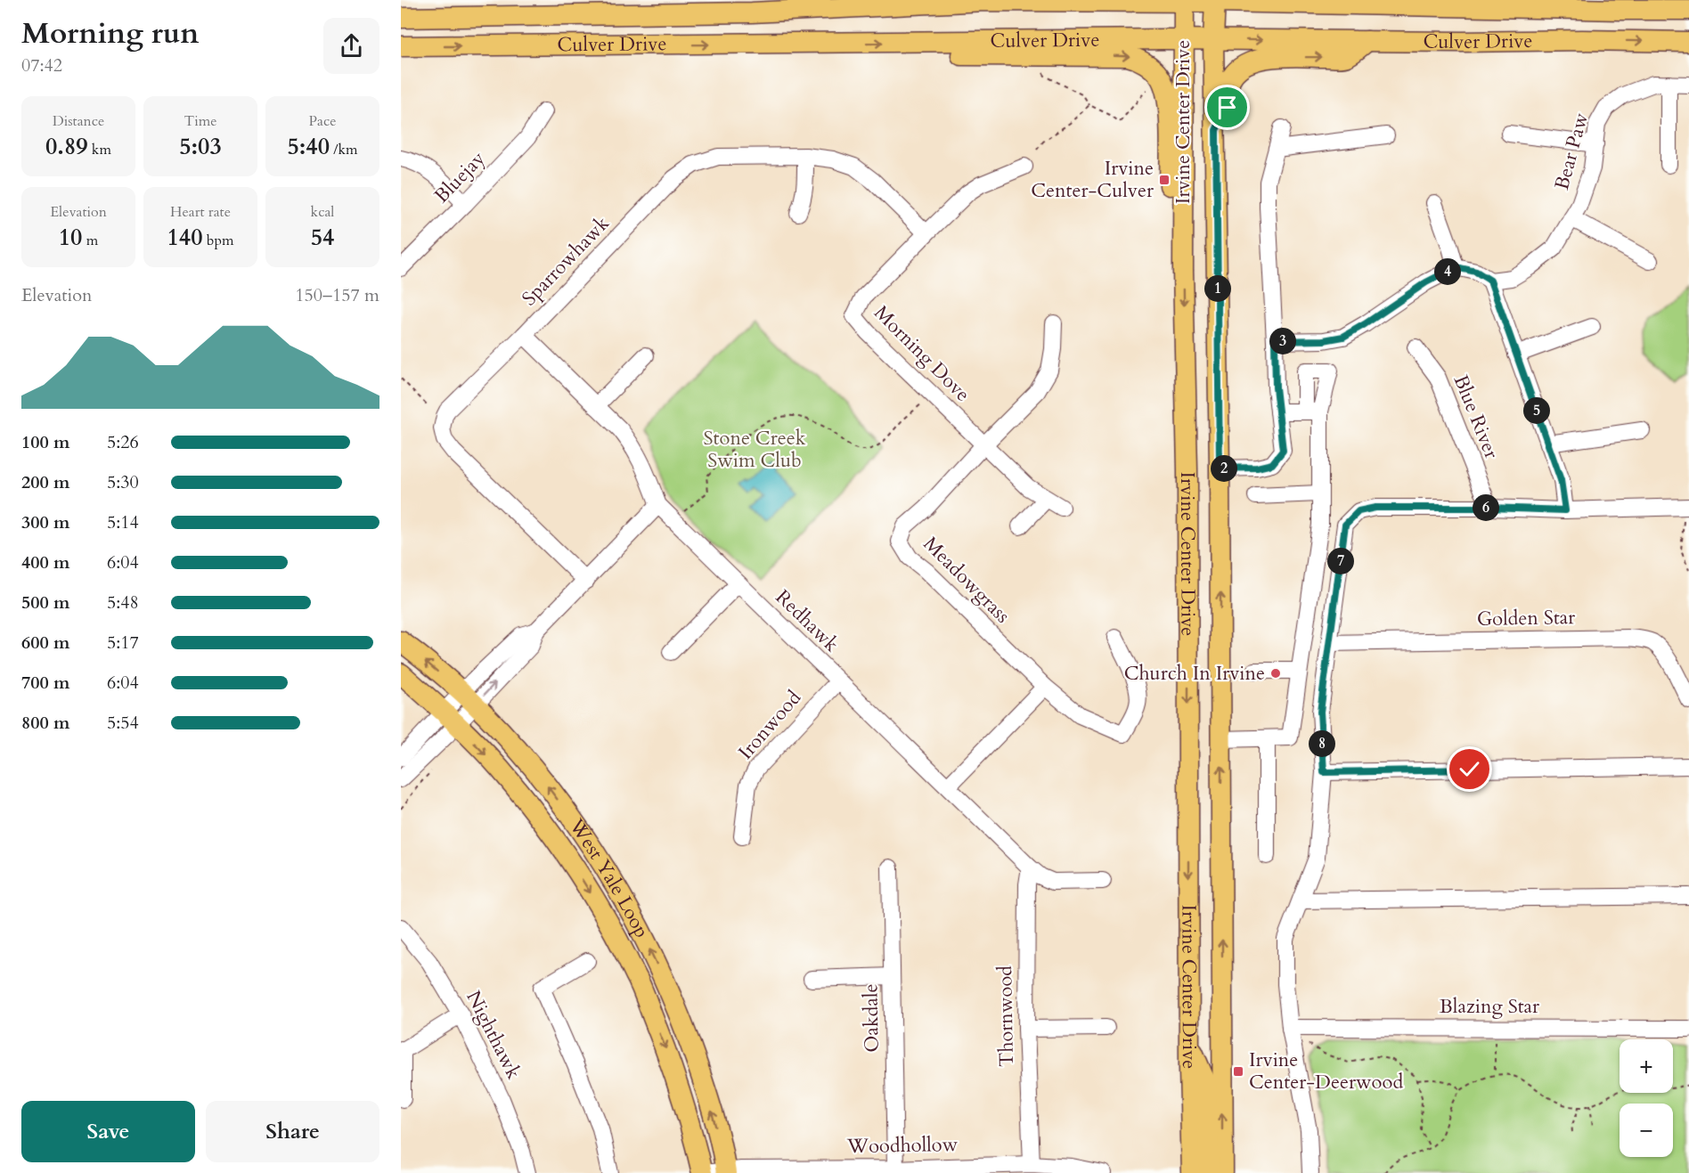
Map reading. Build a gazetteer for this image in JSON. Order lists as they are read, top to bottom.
{
  "streets": {
    "main road": ["Culver Drive", "Irvine Center Drive", "West Yale Loop"],
    "street": [
      "Bear Paw",
      "Bluejay",
      "Sparrowhawk",
      "Morning Dove",
      "Blue River",
      "Meadowgrass",
      "Golden Star",
      "Redhawk",
      "Ironwood",
      "Blazing Star",
      "Thornwood",
      "Oakdale",
      "Nighthawk",
      "Woodhollow"
    ]
  },
  "crossings": [
    ["Culver Drive", "Irvine Center Drive"],
    ["Sparrowhawk", "Morning Dove"],
    ["Sparrowhawk", "Redhawk"],
    ["Morning Dove", "Meadowgrass"],
    ["Redhawk", "Ironwood"],
    ["Redhawk", "Thornwood"],
    ["West Yale Loop", "Woodhollow"],
    ["Thornwood", "Woodhollow"],
    ["Oakdale", "Woodhollow"]
  ],
  "parks": ["Stone Creek Swim Club"],
  "places": {
    "transit": ["Irvine Center-Culver", "Irvine Center-Deerwood"],
    "other": ["Church In Irvine"]
  },
  "page": {
    "heading": ["Morning run", "07:42"],
    "stats": [
      ["Distance", "0.89 km"],
      ["Time", "5:03"],
      ["Pace", "5:40 /km"],
      ["Elevation", "10 m"],
      ["Heart rate", "140 bpm"],
      ["kcal", "54"]
    ],
    "pins": [
      "4",
      "1",
      "3",
      "5",
      "2",
      "6",
      "7",
      "8"
    ],
    "chart": ["Elevation", "150–157 m"],
    "list": [
      {
        "name": "100 m",
        "note": "5:26"
      },
      {
        "name": "200 m",
        "note": "5:30"
      },
      {
        "name": "300 m",
        "note": "5:14"
      },
      {
        "name": "400 m",
        "note": "6:04"
      },
      {
        "name": "500 m",
        "note": "5:48"
      },
      {
        "name": "600 m",
        "note": "5:17"
      },
      {
        "name": "700 m",
        "note": "6:04"
      },
      {
        "name": "800 m",
        "note": "5:54"
      }
    ],
    "map_buttons": ["+", "−"],
    "buttons": ["Save", "Share"]
  }
}
